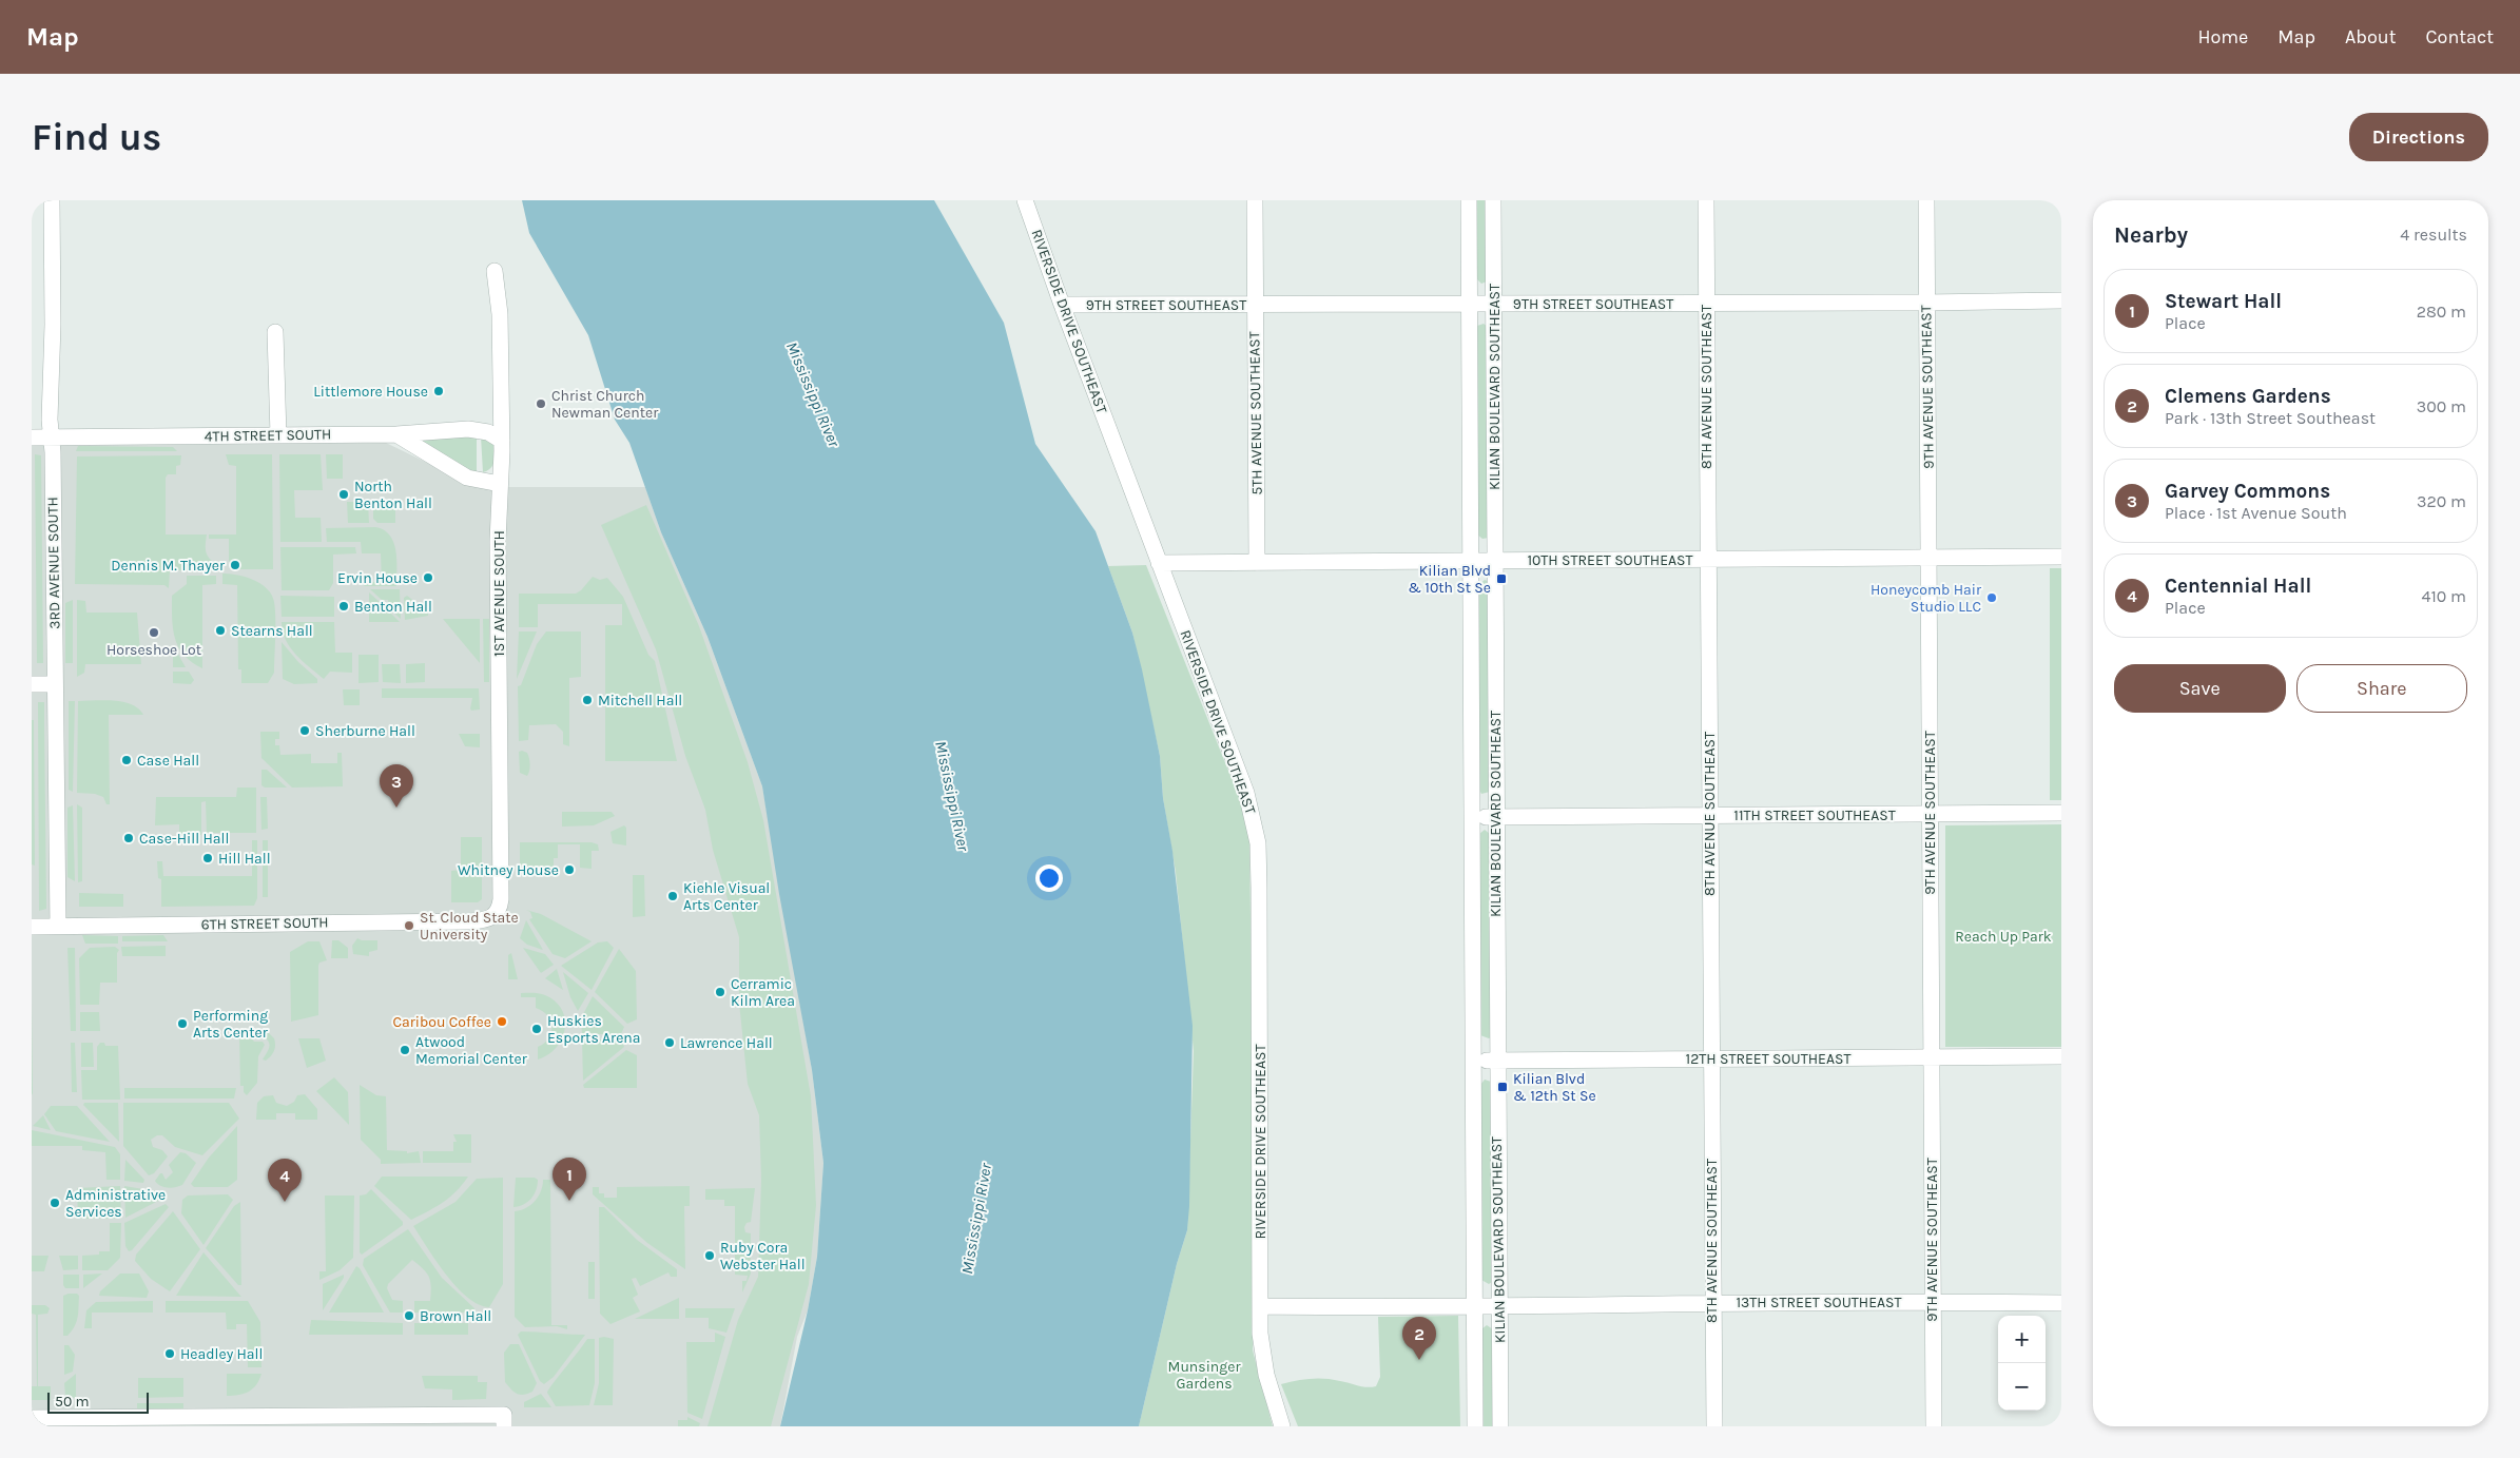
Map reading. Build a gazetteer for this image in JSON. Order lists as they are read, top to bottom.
{
  "streets": {
    "street": [
      "9TH STREET SOUTHEAST",
      "RIVERSIDE DRIVE SOUTHEAST",
      "KILIAN BOULEVARD SOUTHEAST",
      "8TH AVENUE SOUTHEAST",
      "9TH AVENUE SOUTHEAST",
      "5TH AVENUE SOUTHEAST",
      "4TH STREET SOUTH",
      "10TH STREET SOUTHEAST",
      "3RD AVENUE SOUTH",
      "1ST AVENUE SOUTH",
      "11TH STREET SOUTHEAST",
      "6TH STREET SOUTH",
      "12TH STREET SOUTHEAST",
      "13TH STREET SOUTHEAST"
    ]
  },
  "crossings": [
    ["9TH STREET SOUTHEAST", "RIVERSIDE DRIVE SOUTHEAST"],
    ["9TH STREET SOUTHEAST", "KILIAN BOULEVARD SOUTHEAST"],
    ["9TH STREET SOUTHEAST", "8TH AVENUE SOUTHEAST"],
    ["9TH STREET SOUTHEAST", "9TH AVENUE SOUTHEAST"],
    ["9TH STREET SOUTHEAST", "5TH AVENUE SOUTHEAST"],
    ["RIVERSIDE DRIVE SOUTHEAST", "10TH STREET SOUTHEAST"],
    ["RIVERSIDE DRIVE SOUTHEAST", "13TH STREET SOUTHEAST"],
    ["KILIAN BOULEVARD SOUTHEAST", "10TH STREET SOUTHEAST"],
    ["KILIAN BOULEVARD SOUTHEAST", "11TH STREET SOUTHEAST"],
    ["KILIAN BOULEVARD SOUTHEAST", "12TH STREET SOUTHEAST"],
    ["KILIAN BOULEVARD SOUTHEAST", "13TH STREET SOUTHEAST"],
    ["8TH AVENUE SOUTHEAST", "10TH STREET SOUTHEAST"],
    ["8TH AVENUE SOUTHEAST", "11TH STREET SOUTHEAST"],
    ["8TH AVENUE SOUTHEAST", "12TH STREET SOUTHEAST"],
    ["8TH AVENUE SOUTHEAST", "13TH STREET SOUTHEAST"],
    ["9TH AVENUE SOUTHEAST", "10TH STREET SOUTHEAST"],
    ["9TH AVENUE SOUTHEAST", "11TH STREET SOUTHEAST"],
    ["9TH AVENUE SOUTHEAST", "12TH STREET SOUTHEAST"],
    ["9TH AVENUE SOUTHEAST", "13TH STREET SOUTHEAST"],
    ["5TH AVENUE SOUTHEAST", "10TH STREET SOUTHEAST"],
    ["4TH STREET SOUTH", "3RD AVENUE SOUTH"],
    ["4TH STREET SOUTH", "1ST AVENUE SOUTH"],
    ["3RD AVENUE SOUTH", "6TH STREET SOUTH"],
    ["1ST AVENUE SOUTH", "6TH STREET SOUTH"]
  ],
  "water": ["Mississippi River"],
  "parks": ["Reach Up Park", "Munsinger Gardens"],
  "places": {
    "other": [
      "Littlemore House",
      "Christ Church Newman Center",
      "North Benton Hall",
      "Dennis M. Thayer",
      "Ervin House",
      "Honeycomb Hair Studio LLC",
      "Benton Hall",
      "Stearns Hall",
      "Horseshoe Lot",
      "Mitchell Hall",
      "Sherburne Hall",
      "Case Hall",
      "Case-Hill Hall",
      "Hill Hall",
      "Whitney House",
      "Kiehle Visual Arts Center",
      "St. Cloud State University",
      "Cerramic Kilm Area",
      "Caribou Coffee",
      "Performing Arts Center",
      "Huskies Esports Arena",
      "Lawrence Hall",
      "Atwood Memorial Center",
      "Administrative Services",
      "Ruby Cora Webster Hall",
      "Brown Hall",
      "Headley Hall"
    ],
    "transit": ["Kilian Blvd & 10th St Se", "Kilian Blvd & 12th St Se"]
  },
  "scale_bar": "50 m",
  "page": {
    "header": "Map",
    "nav": [
      "Home",
      "Map",
      "About",
      "Contact"
    ],
    "buttons": [
      "Directions",
      ["Save", "Share"]
    ],
    "title": "Find us",
    "heading": ["Nearby", "4 results"],
    "list": [
      {
        "mark": "1",
        "name": "Stewart Hall",
        "note": "Place",
        "value": "280 m"
      },
      {
        "mark": "2",
        "name": "Clemens Gardens",
        "note": "Park · 13th Street Southeast",
        "value": "300 m"
      },
      {
        "mark": "3",
        "name": "Garvey Commons",
        "note": "Place · 1st Avenue South",
        "value": "320 m"
      },
      {
        "mark": "4",
        "name": "Centennial Hall",
        "note": "Place",
        "value": "410 m"
      }
    ],
    "pins": [
      "3",
      "1",
      "4",
      "2"
    ],
    "map_buttons": ["+", "−"],
    "scale": "50 m"
  }
}
